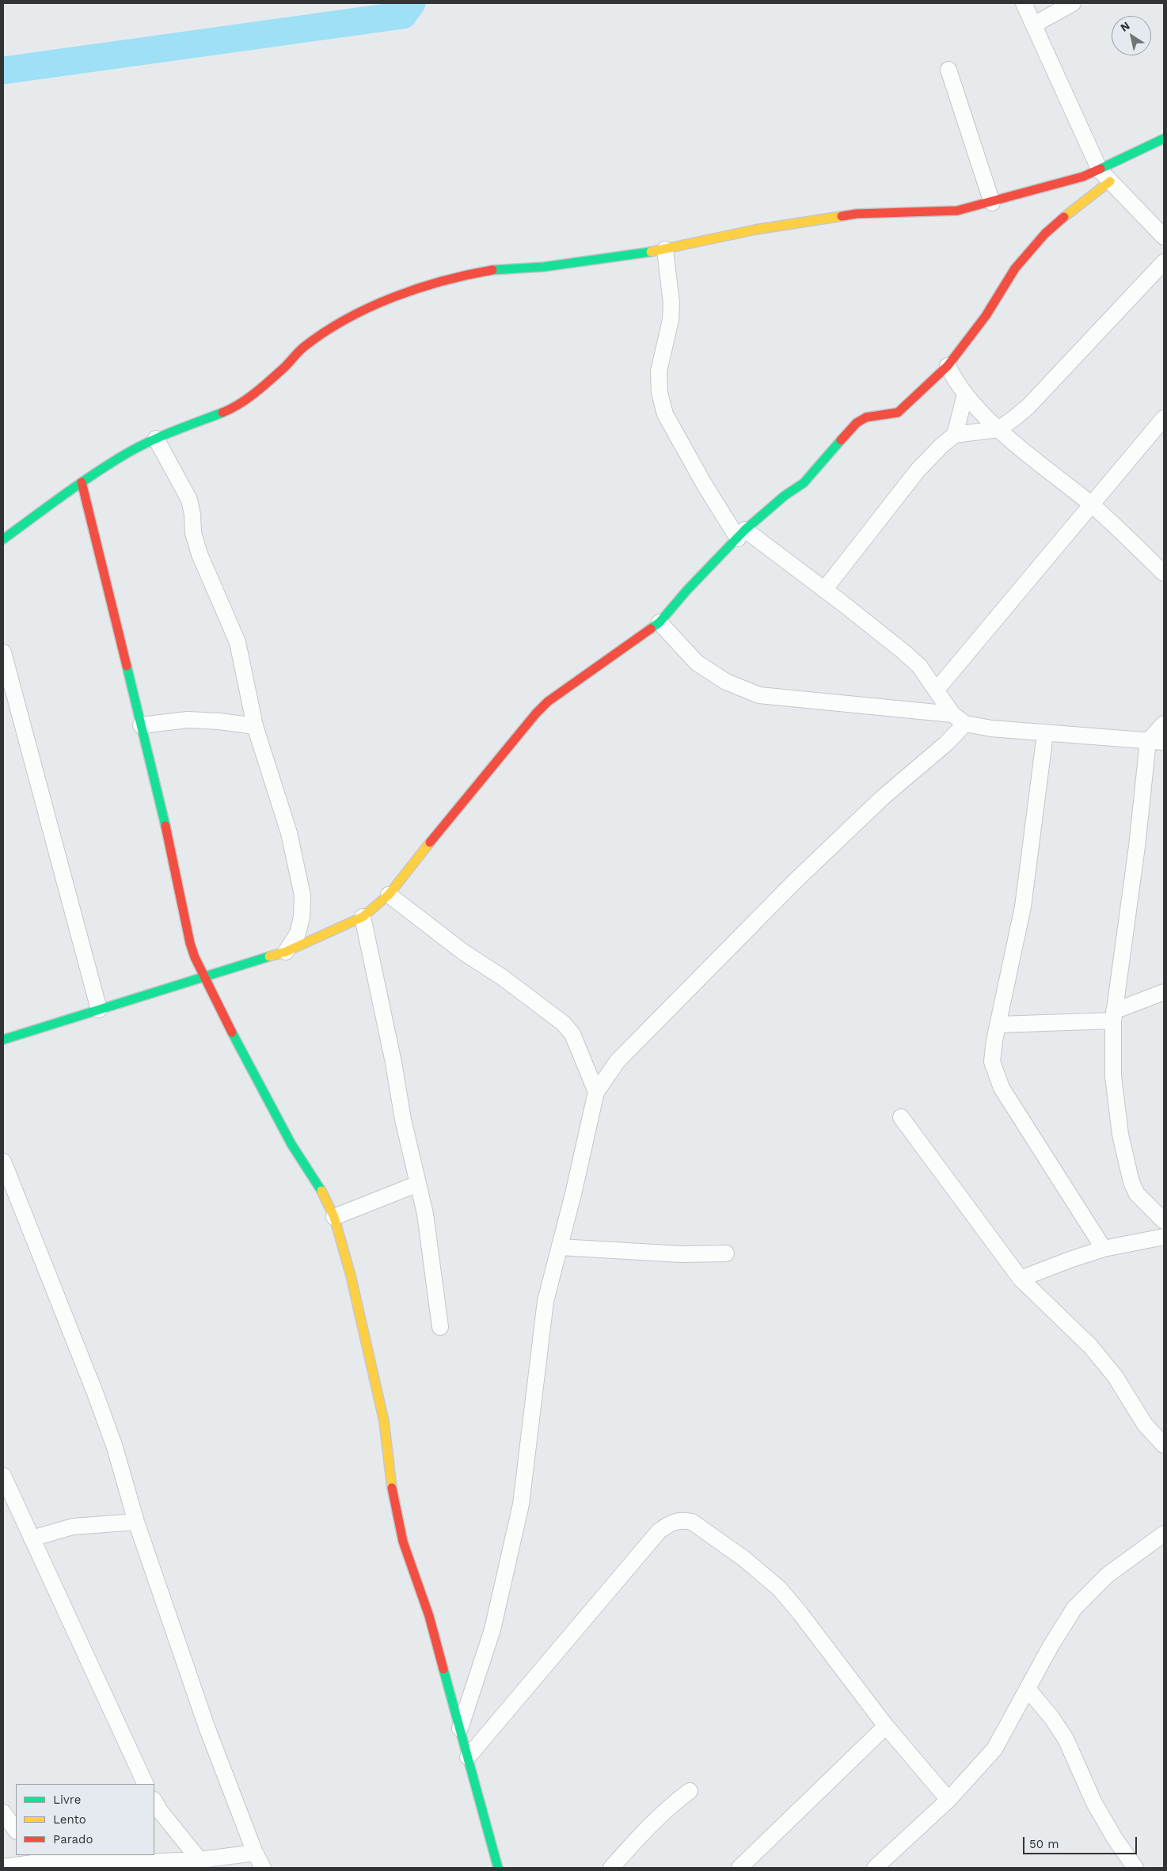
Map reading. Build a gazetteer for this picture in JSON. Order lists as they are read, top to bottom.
{
  "legend": ["Livre", "Lento", "Parado"],
  "scale_bar": "50 m",
  "north": "top left"
}
